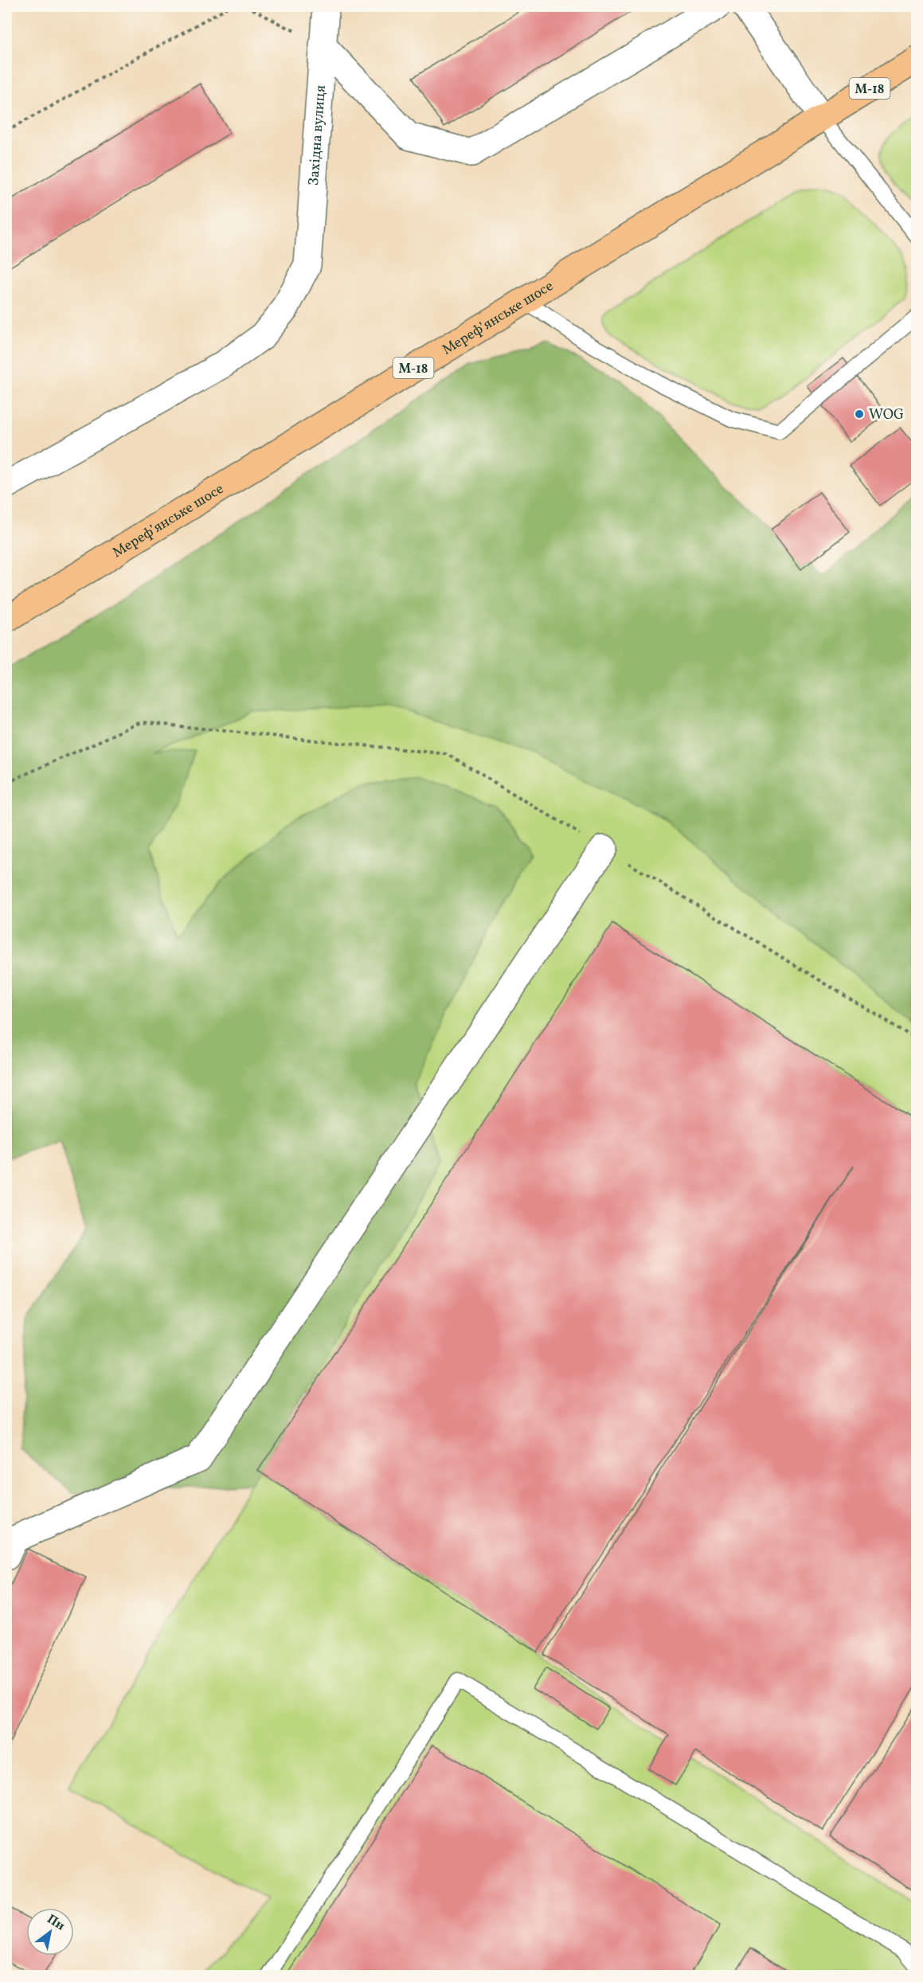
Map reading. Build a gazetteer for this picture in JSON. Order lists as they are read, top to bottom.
{
  "streets": {
    "highway": ["М-18", "Мереф’янське шосе"],
    "street": ["Західна вулиця"]
  },
  "places": ["WOG"],
  "north": "top right"
}
